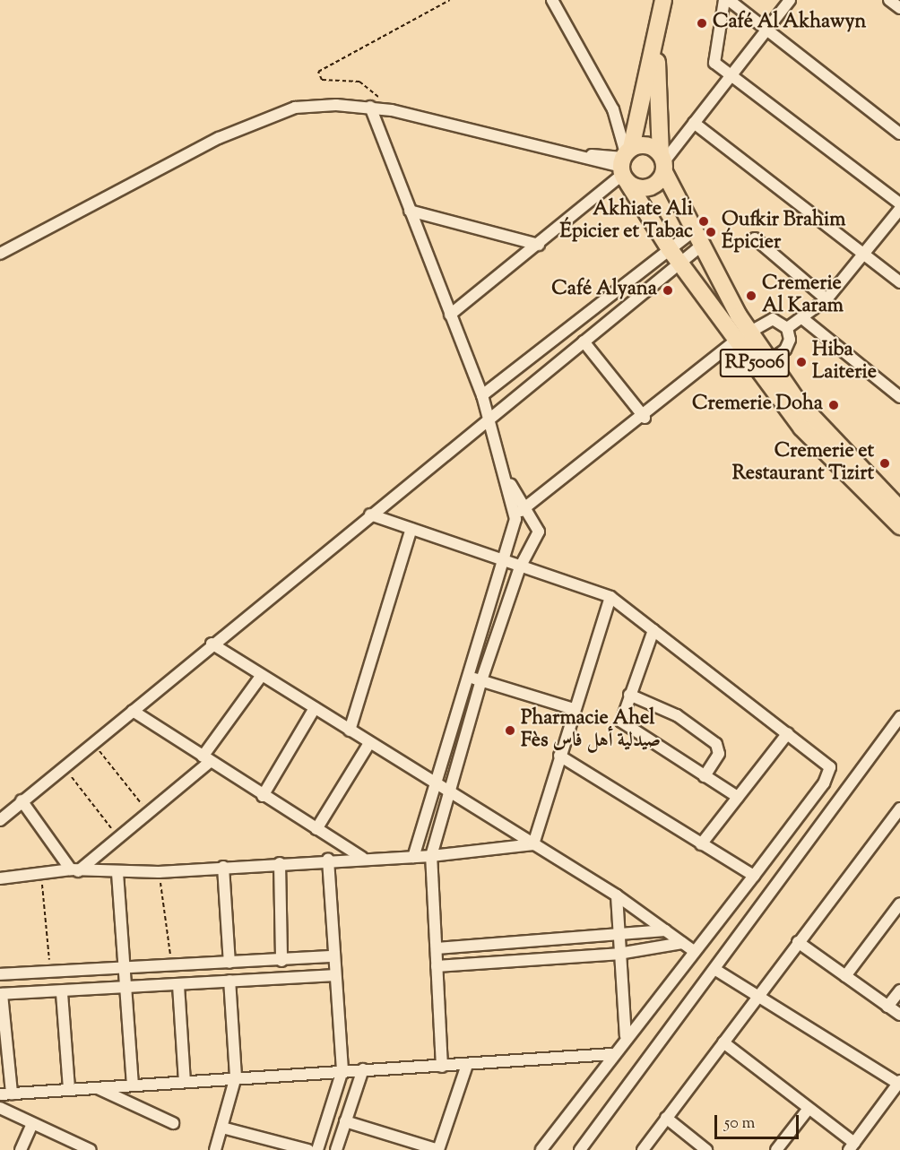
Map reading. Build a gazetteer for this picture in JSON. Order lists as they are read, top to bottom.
{
  "streets": {
    "main road": ["RP5006"]
  },
  "places": [
    "Café Al Akhawyn",
    "Akhiate Ali Épicier et Tabac",
    "Oufkir Brahim Épicier",
    "Café Alyana",
    "Cremerie Al Karam",
    "Hiba Laiterie",
    "Cremerie Doha",
    "Cremerie et Restaurant Tizirt",
    "Pharmacie Ahel Fès صيدلية أهل فاس"
  ],
  "scale_bar": "50 m"
}
